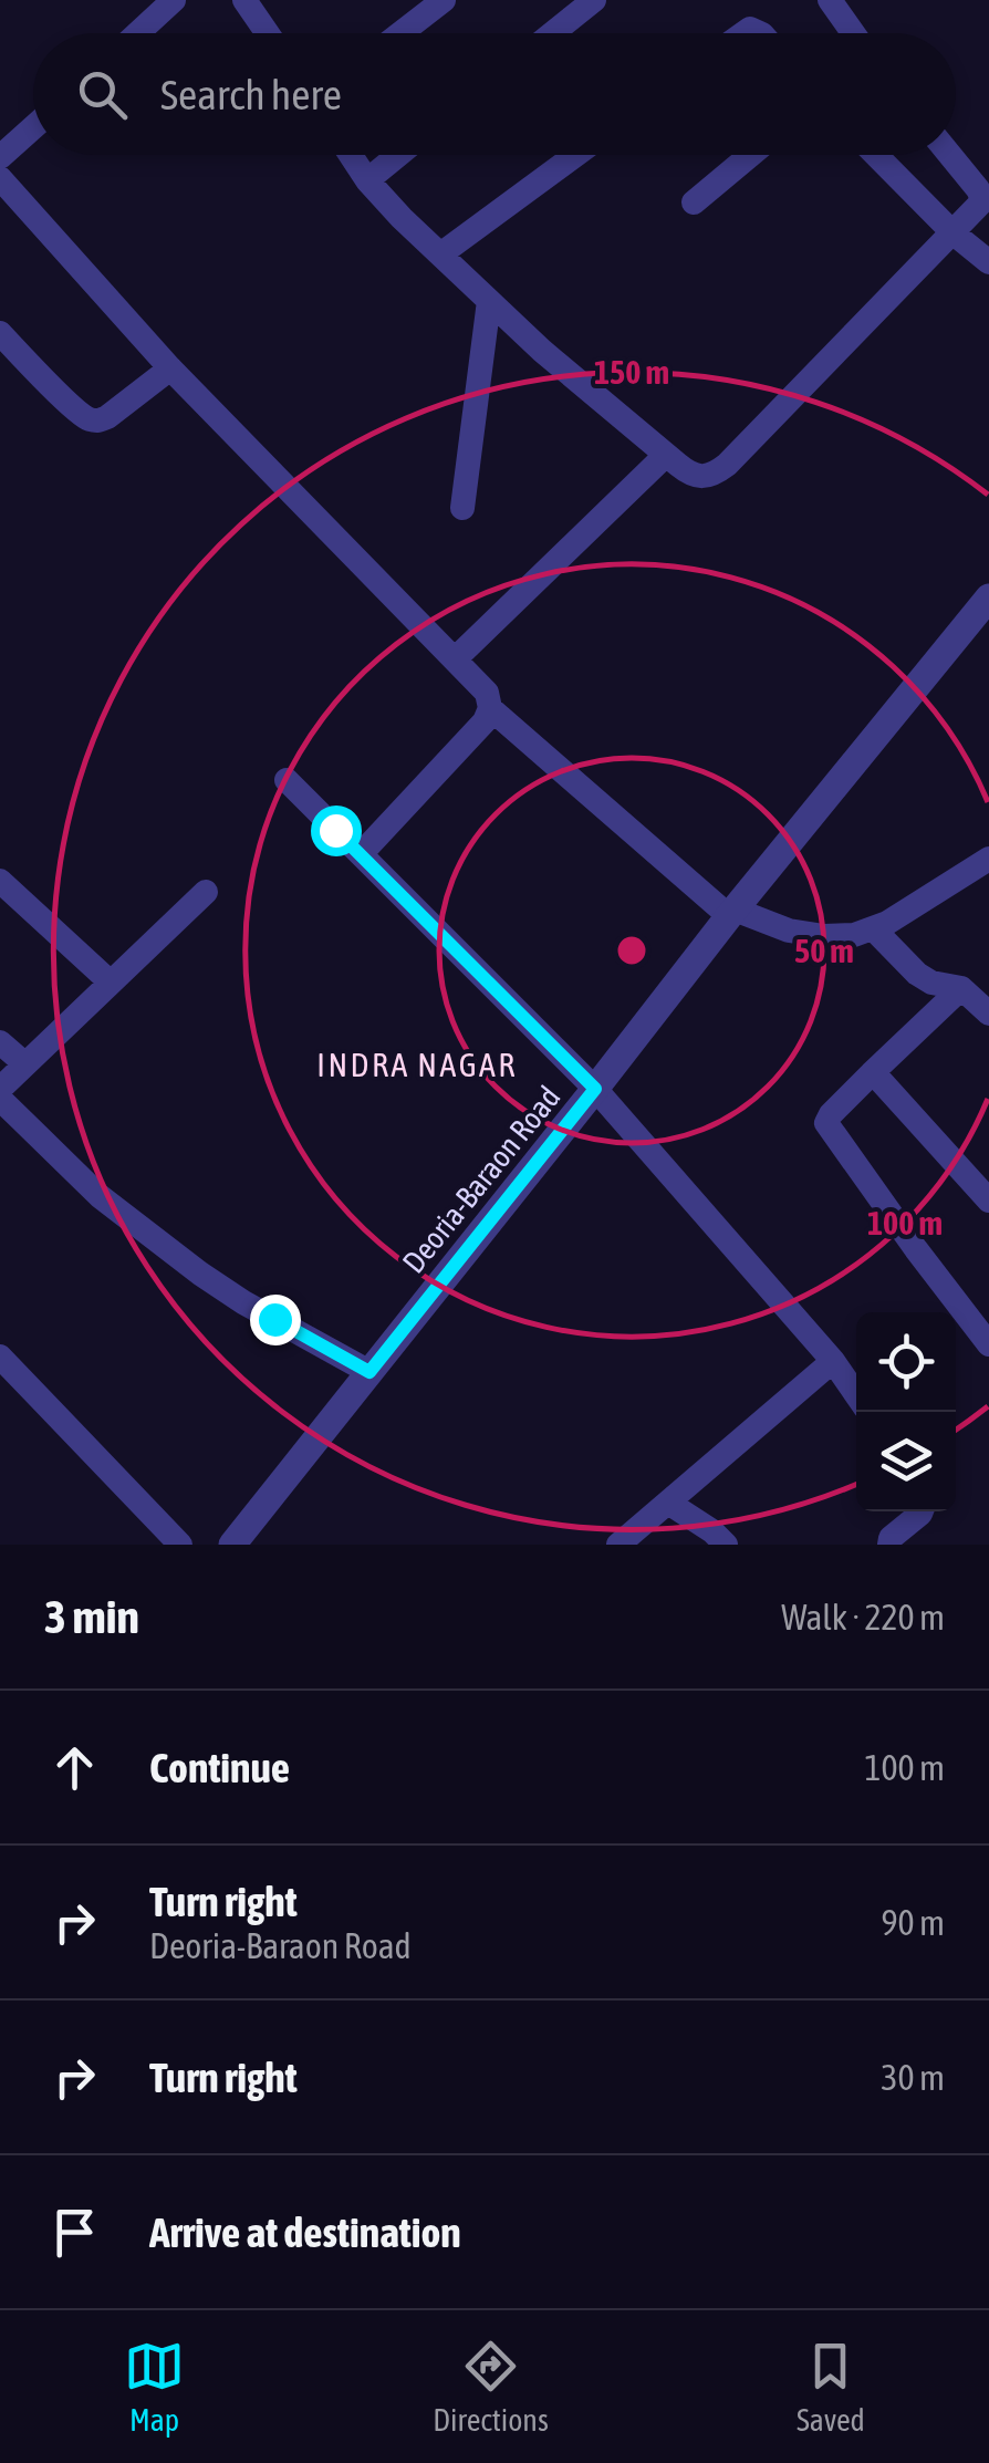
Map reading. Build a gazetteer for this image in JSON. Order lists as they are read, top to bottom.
{
  "streets": {
    "street": ["Deoria-Baraon Road"]
  },
  "districts": ["INDRA NAGAR"],
  "page": {
    "search": "Search here",
    "heading": ["3 min", "Walk · 220 m"],
    "list": [
      ["Continue", "100 m"],
      ["Turn right", "Deoria-Baraon Road", "90 m"],
      ["Turn right", "30 m"],
      "Arrive at destination"
    ],
    "nav": ["Map", "Directions", "Saved"]
  },
  "rings": ["150 m", "50 m", "100 m"]
}
